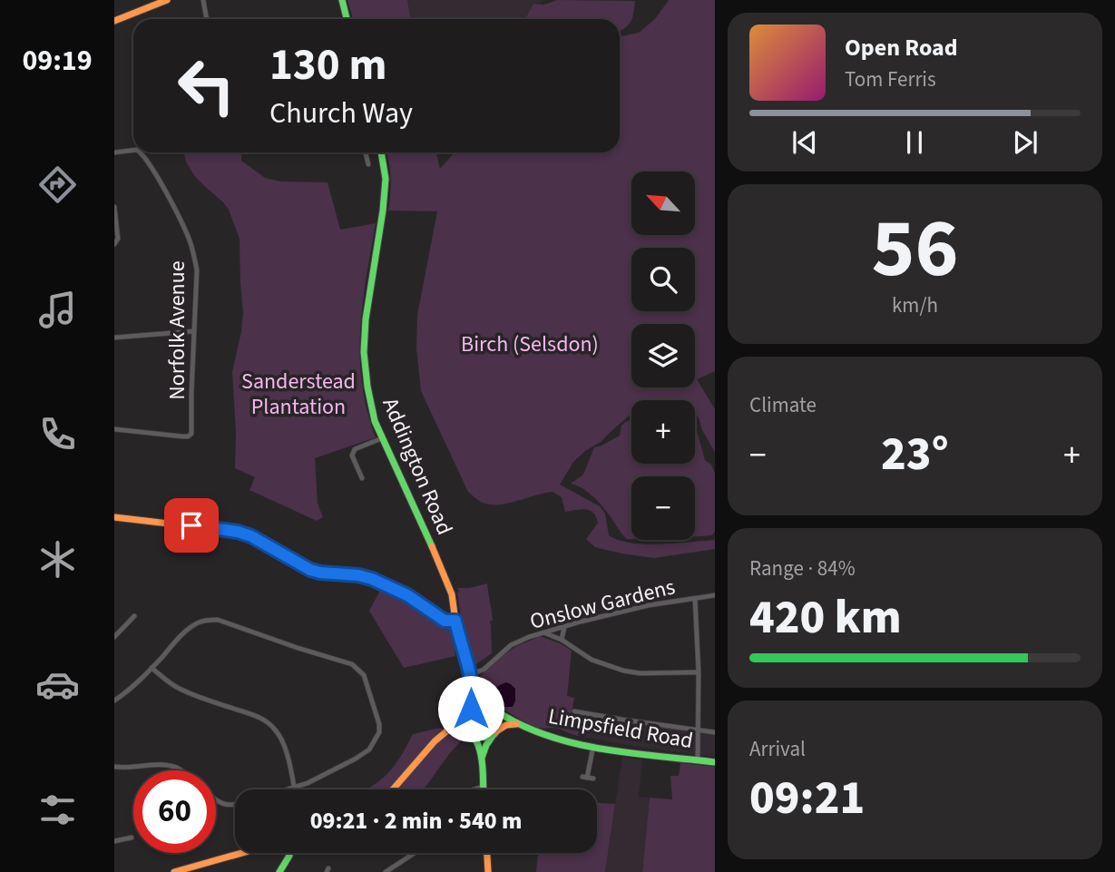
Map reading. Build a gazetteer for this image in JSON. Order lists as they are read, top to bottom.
{
  "streets": {
    "main road": ["Addington Road", "Limpsfield Road"],
    "street": ["Norfolk Avenue", "Onslow Gardens"]
  },
  "crossings": [
    ["Addington Road", "Onslow Gardens"]
  ],
  "parks": ["Birch (Selsdon)", "Sanderstead Plantation"],
  "north": "top left",
  "page": {
    "tabs": "09:19",
    "turn": ["130 m", "Church Way"],
    "song": ["Open Road", "Tom Ferris"],
    "map_buttons": ["+", "−"],
    "tile": [
      ["56", "km/h"],
      "Climate",
      ["Range · 84%", "420 km"],
      ["Arrival", "09:21"]
    ],
    "heat": ["−", "23°", "+"],
    "limit": "60",
    "trip": "09:21 · 2 min · 540 m"
  }
}
